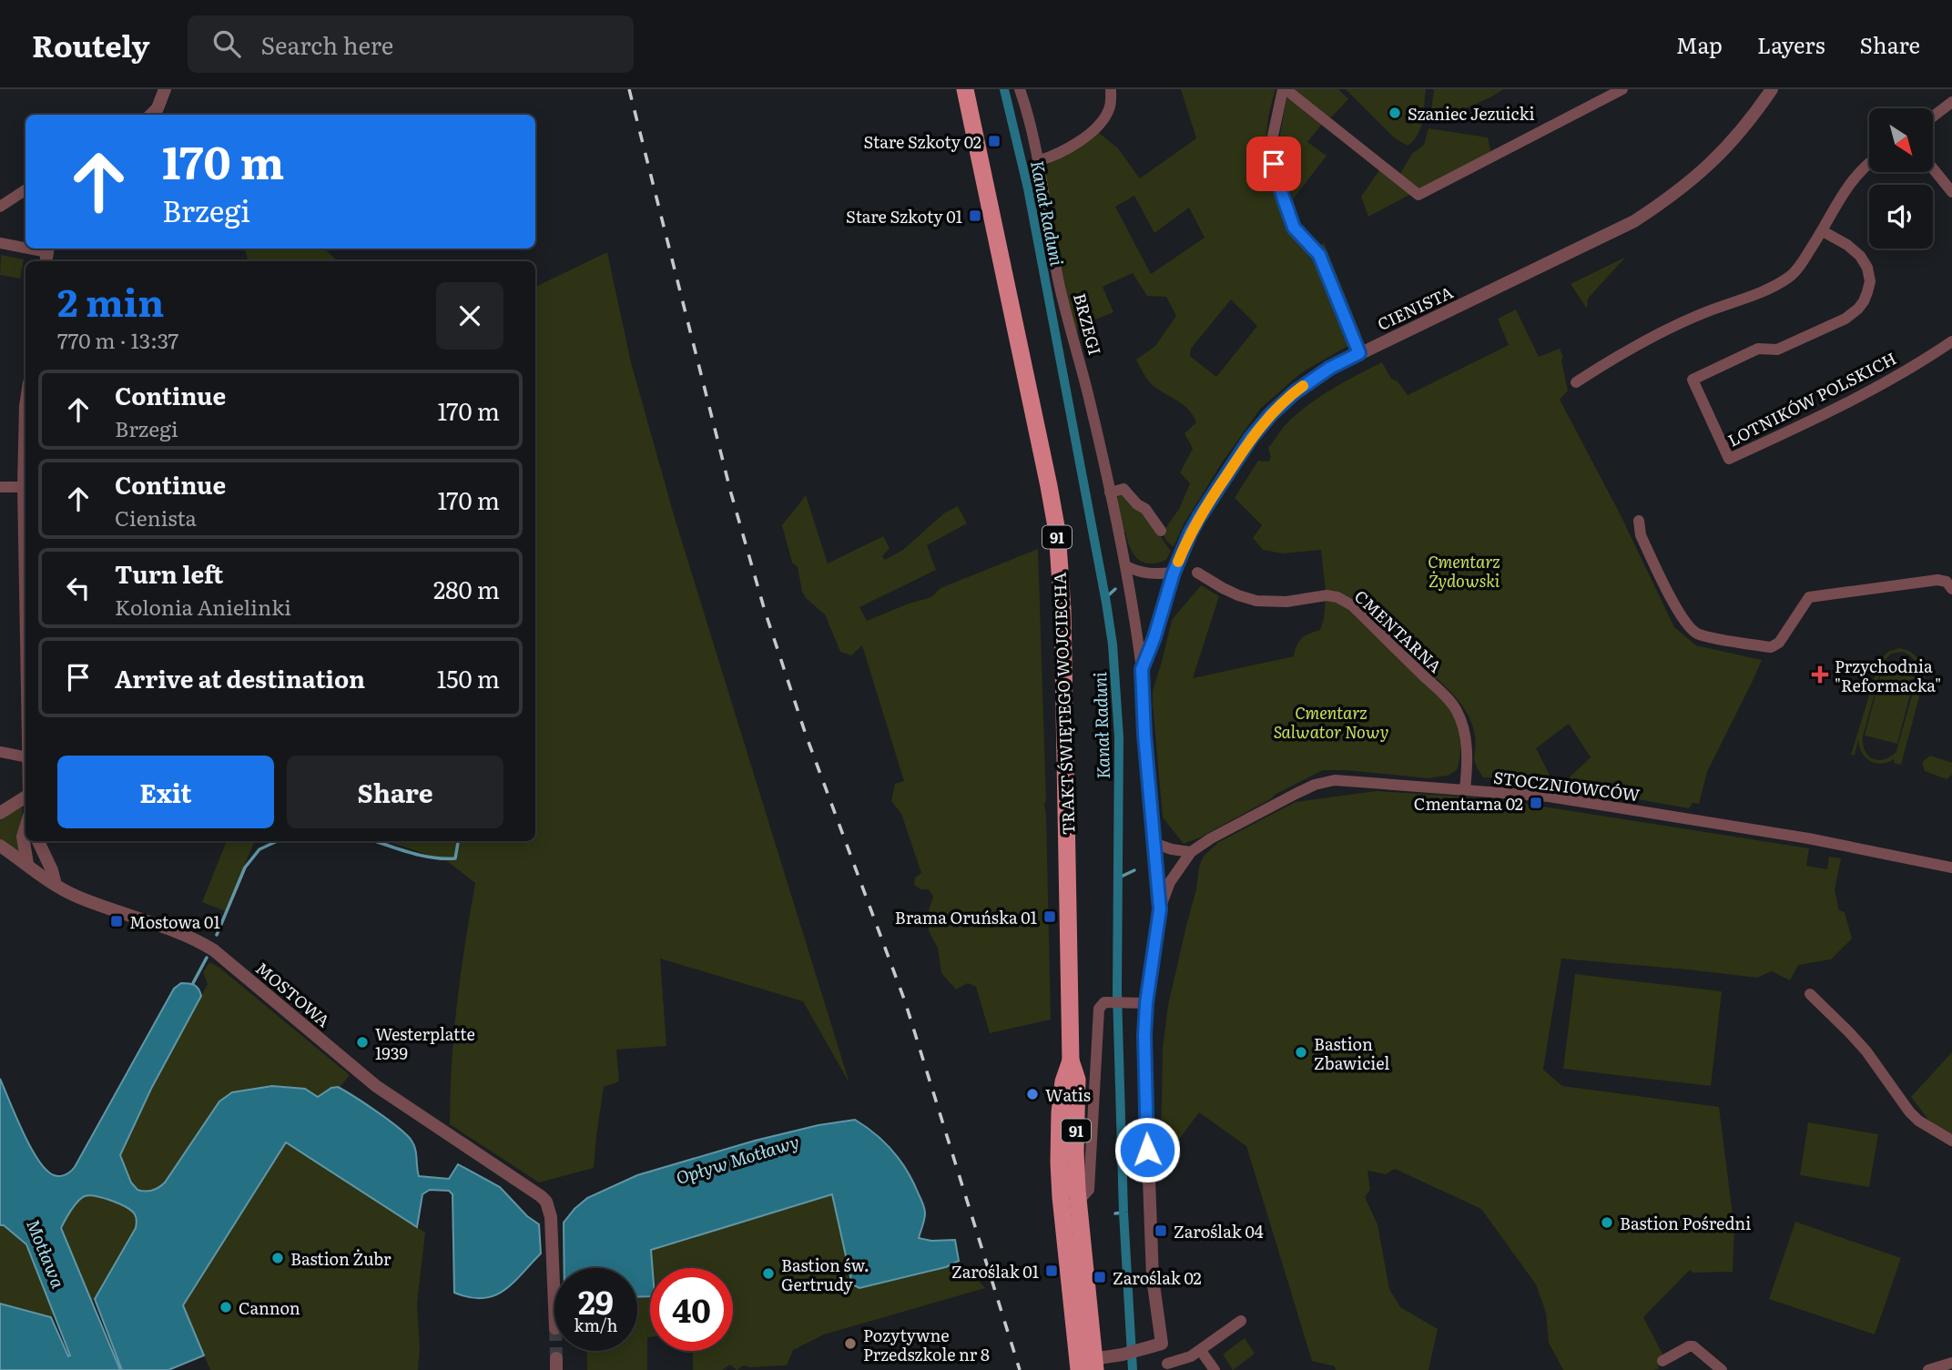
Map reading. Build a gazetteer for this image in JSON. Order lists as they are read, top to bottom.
{
  "streets": {
    "main road": ["91", "TRAKT ŚWIĘTEGO WOJCIECHA"],
    "street": [
      "CIENISTA",
      "BRZEGI",
      "LOTNIKÓW POLSKICH",
      "CMENTARNA",
      "STOCZNIOWCÓW",
      "MOSTOWA"
    ]
  },
  "crossings": [
    ["CIENISTA", "BRZEGI"],
    ["BRZEGI", "TRAKT ŚWIĘTEGO WOJCIECHA"],
    ["BRZEGI", "STOCZNIOWCÓW"],
    ["CMENTARNA", "STOCZNIOWCÓW"]
  ],
  "water": ["Kanał Raduni", "Opływ Motławy", "Motława"],
  "parks": ["Cmentarz Żydowski", "Cmentarz Salwator Nowy"],
  "places": {
    "other": [
      "Szaniec Jezuicki",
      "Westerplatte 1939",
      "Bastion Zbawiciel",
      "Watis",
      "Bastion Pośredni",
      "Bastion Żubr",
      "Bastion św. Gertrudy",
      "Cannon",
      "Pozytywne Przedszkole nr 8"
    ],
    "transit": [
      "Stare Szkoty 02",
      "Stare Szkoty 01",
      "Cmentarna 02",
      "Brama Oruńska 01",
      "Mostowa 01",
      "Zaroślak 04",
      "Zaroślak 01",
      "Zaroślak 02"
    ],
    "health": ["Przychodnia \"Reformacka\""]
  },
  "north": "bottom right",
  "page": {
    "header": "Routely",
    "search": "Search here",
    "nav": ["Map", "Layers", "Share"],
    "turn": ["170 m", "Brzegi"],
    "heading": ["2 min", "770 m · 13:37"],
    "list": [
      {
        "name": "Continue",
        "note": "Brzegi",
        "value": "170 m"
      },
      {
        "name": "Continue",
        "note": "Cienista",
        "value": "170 m"
      },
      {
        "name": "Turn left",
        "note": "Kolonia Anielinki",
        "value": "280 m"
      },
      {
        "name": "Arrive at destination",
        "value": "150 m"
      }
    ],
    "buttons": ["Exit", "Share"],
    "speed": "29 km/h",
    "limit": "40"
  }
}
